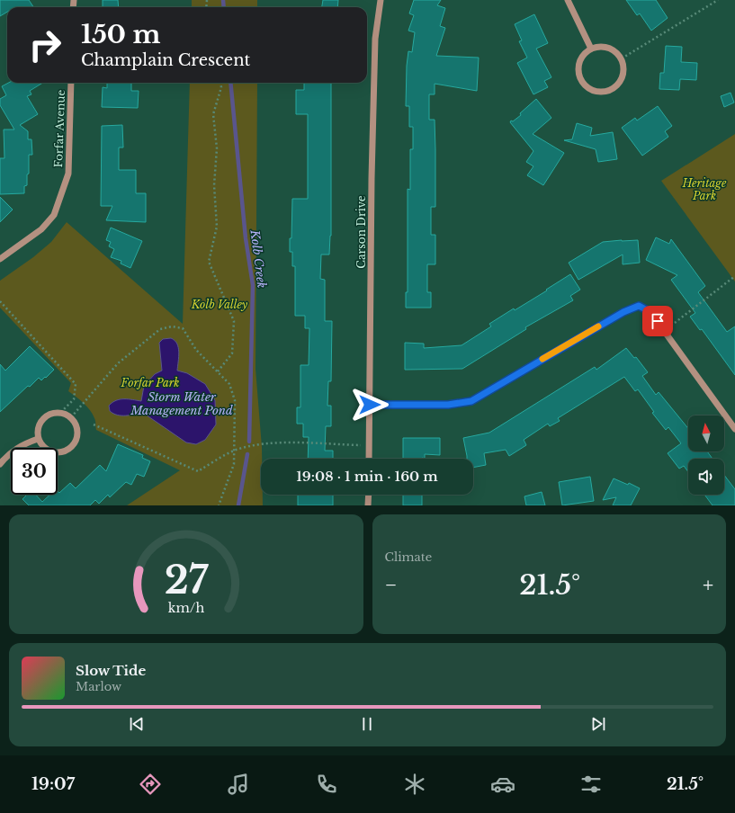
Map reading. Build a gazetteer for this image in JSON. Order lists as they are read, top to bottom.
{
  "streets": {
    "street": ["Forfar Avenue", "Carson Drive"]
  },
  "water": ["Kolb Creek", "Storm Water Management Pond"],
  "parks": ["Heritage Park", "Kolb Valley", "Forfar Park"],
  "north": "top",
  "page": {
    "turn": ["150 m", "Champlain Crescent"],
    "limit": "30",
    "trip": "19:08 · 1 min · 160 m",
    "tile": "Climate",
    "heat": ["−", "21.5°", "+"],
    "song": ["Slow Tide", "Marlow"],
    "tabs": ["19:07", "21.5°"],
    "gauge": ["27", "km/h"]
  }
}
